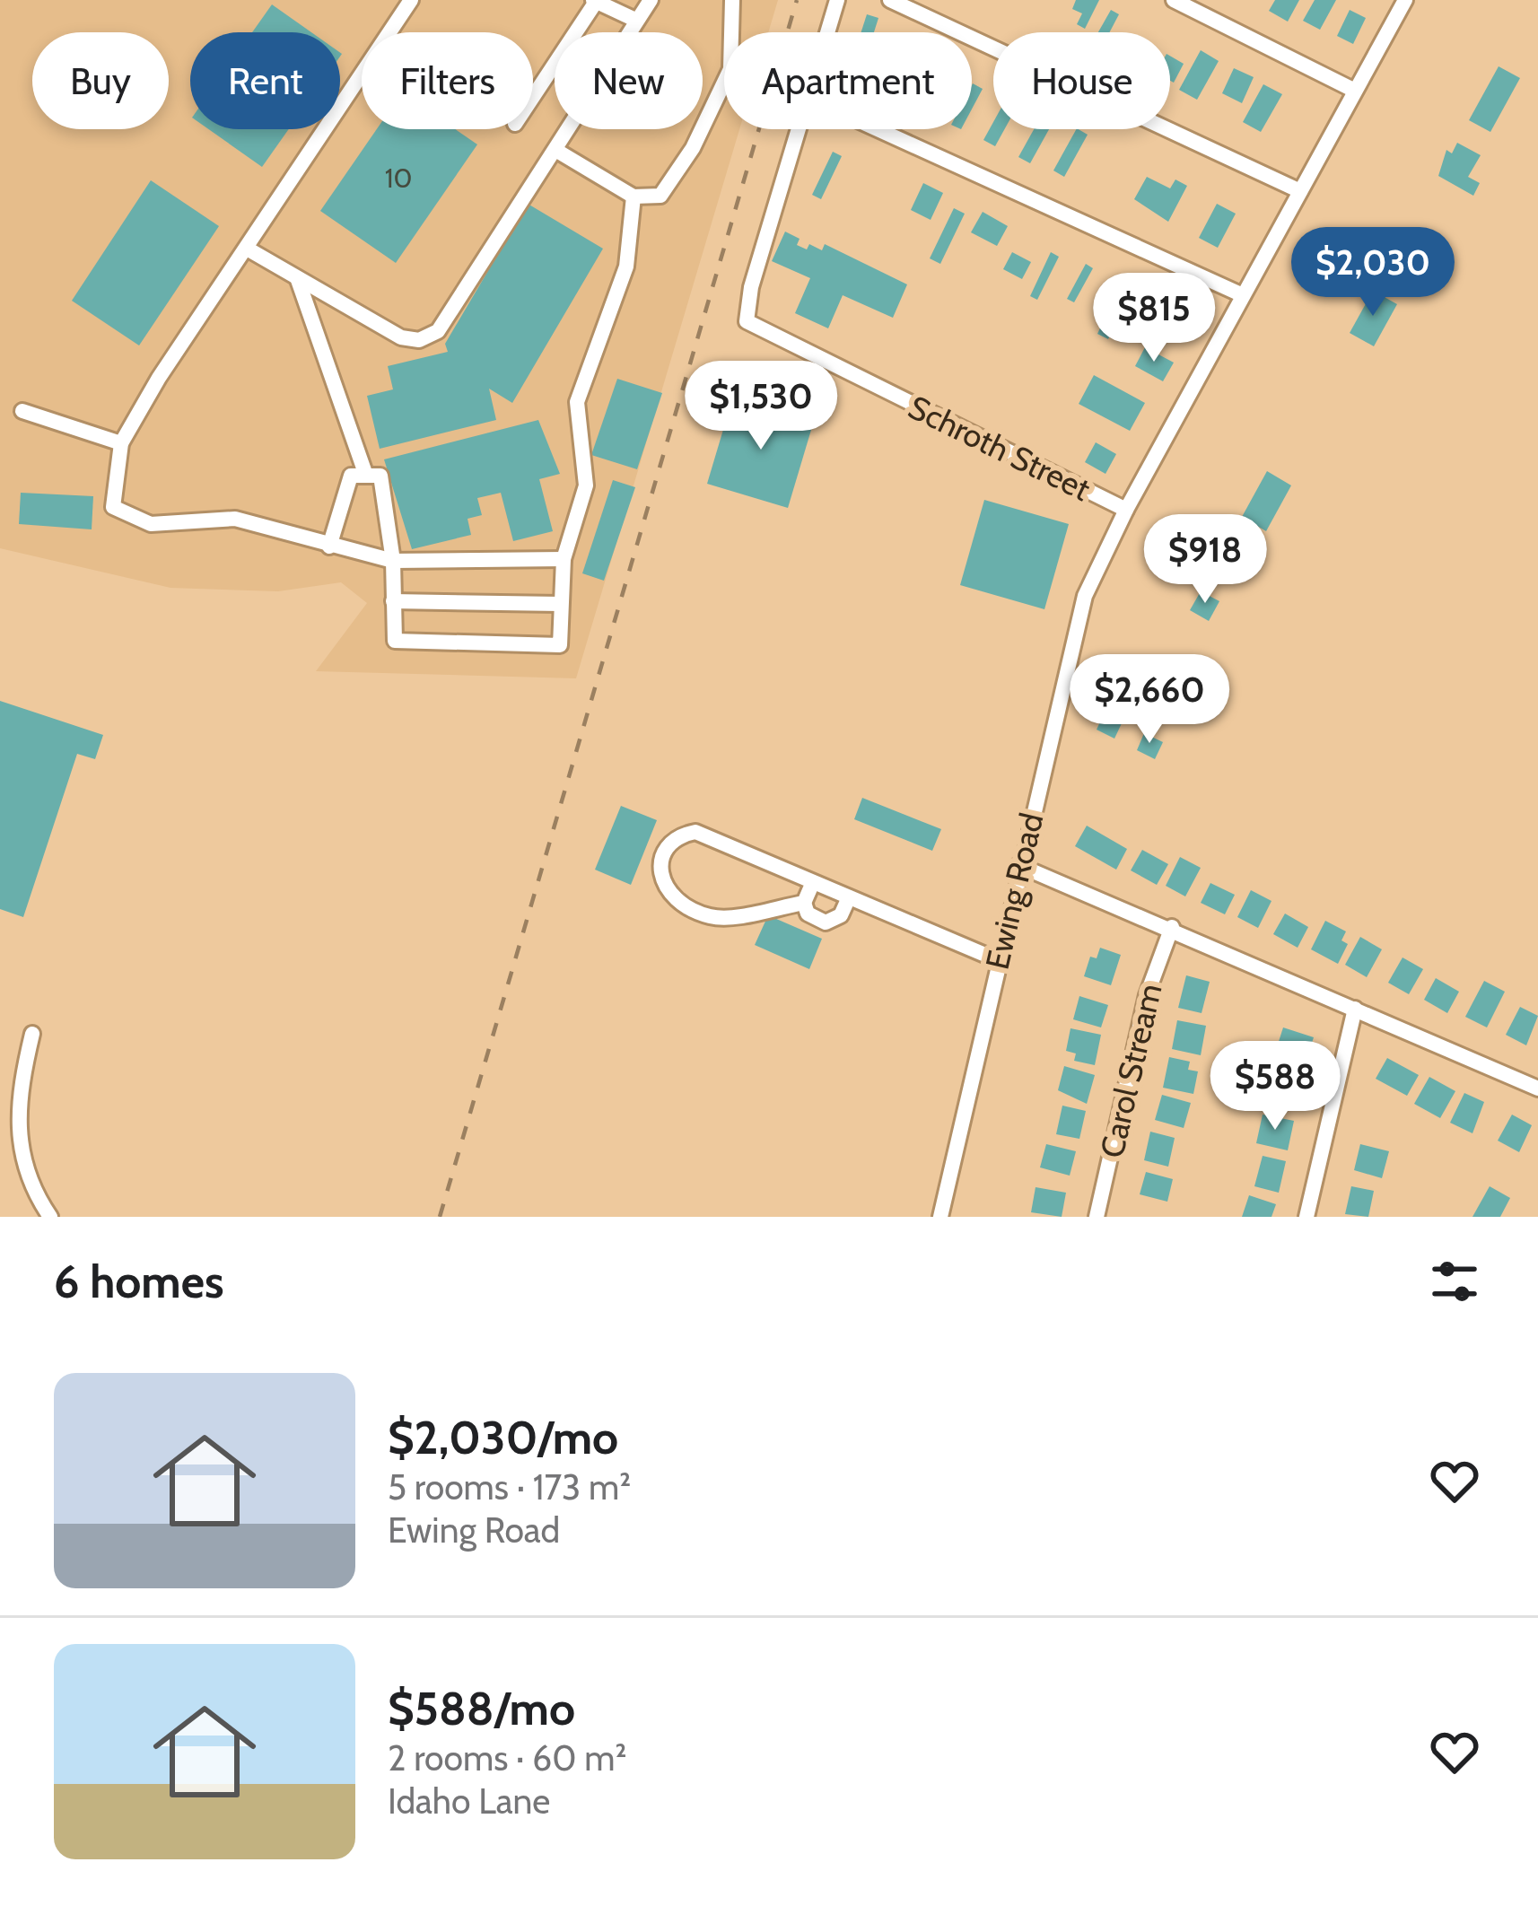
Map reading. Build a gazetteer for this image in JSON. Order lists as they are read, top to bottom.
{
  "streets": {
    "street": ["Schroth Street", "Ewing Road", "Carol Stream"]
  },
  "crossings": [
    ["Schroth Street", "Ewing Road"]
  ],
  "house_numbers": ["10"],
  "page": {
    "chip": [
      "Buy",
      "Rent",
      "Filters",
      "New",
      "Apartment",
      "House"
    ],
    "price": [
      "$2,030",
      "$815",
      "$1,530",
      "$918",
      "$2,660",
      "$588"
    ],
    "heading": "6 homes",
    "list": [
      {
        "name": "$2,030/mo",
        "note": "5 rooms · 173 m² · Ewing Road"
      },
      {
        "name": "$588/mo",
        "note": "2 rooms · 60 m² · Idaho Lane"
      }
    ]
  }
}
